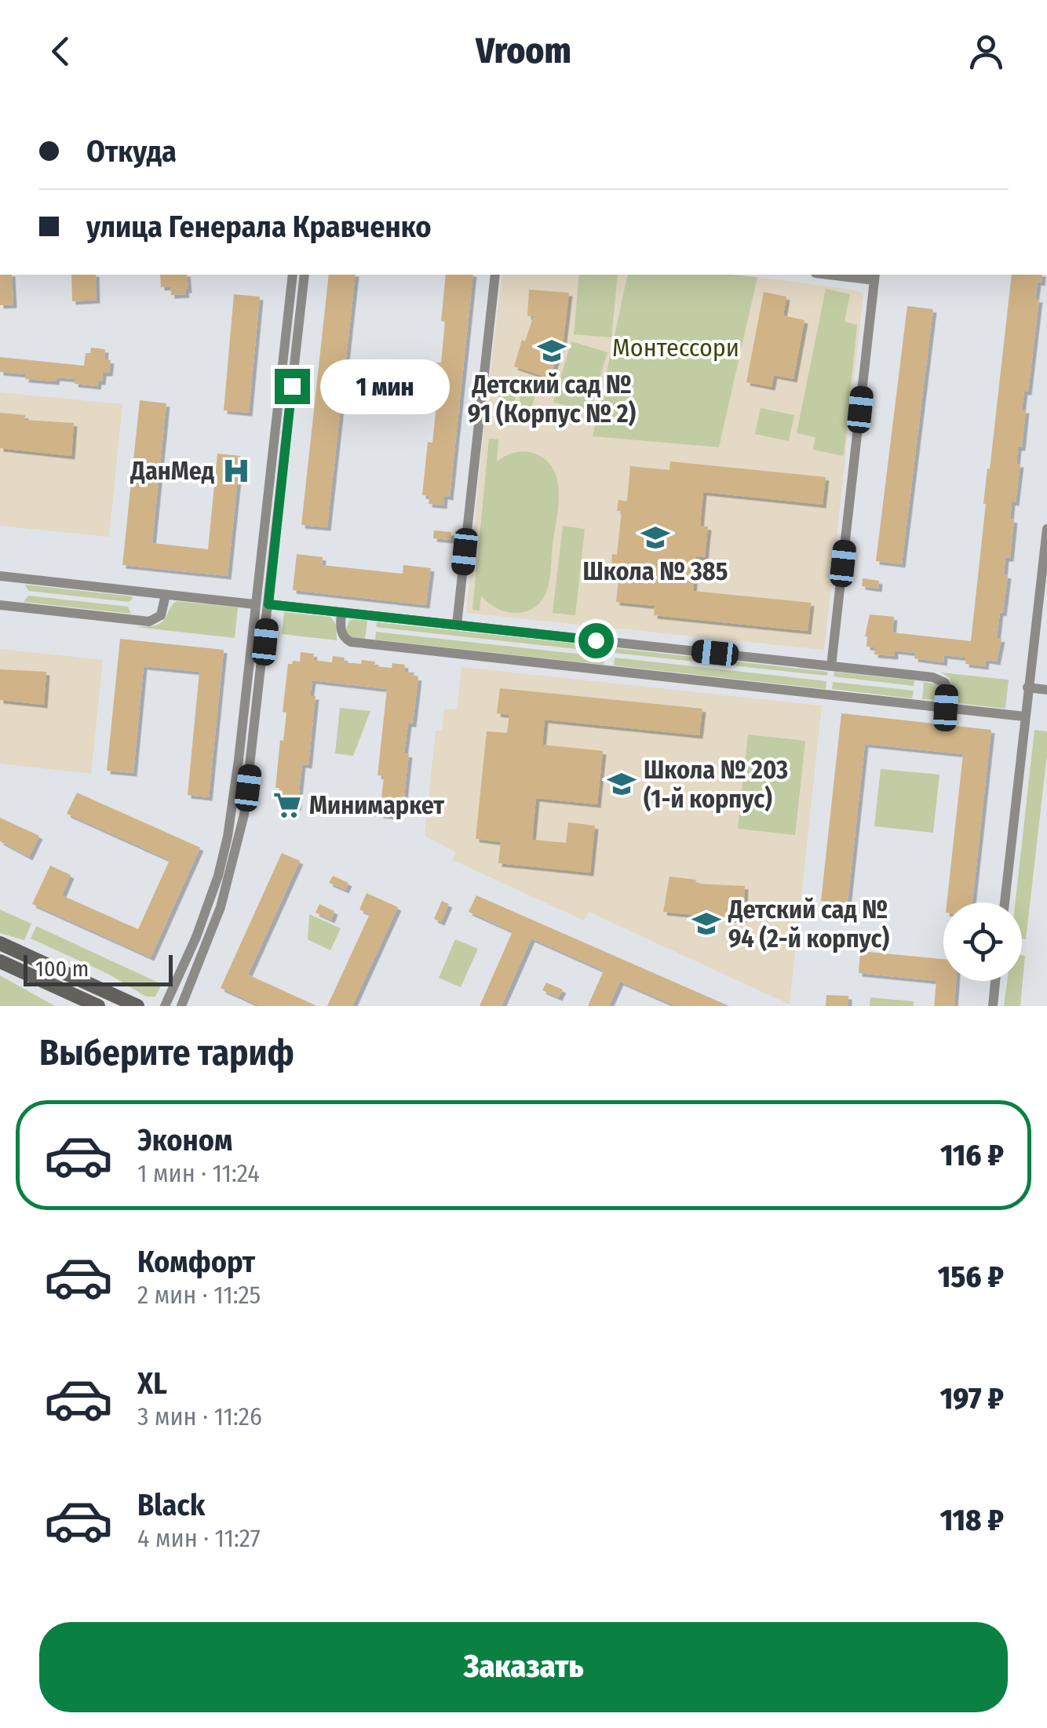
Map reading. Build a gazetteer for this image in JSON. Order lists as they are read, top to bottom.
{
  "parks": ["Монтессори"],
  "places": {
    "school or university": [
      "Детский сад № 91 (Корпус № 2)",
      "Школа № 385",
      "Школа № 203 (1-й корпус)",
      "Детский сад № 94 (2-й корпус)"
    ],
    "hospital": ["ДанМед"],
    "supermarket": ["Минимаркет"]
  },
  "scale_bar": "100 m",
  "page": {
    "header": "Vroom",
    "banner": ["Откуда", "улица Генерала Кравченко"],
    "bubble": "1 мин",
    "scale": "100 m",
    "heading": "Выберите тариф",
    "list": [
      {
        "name": "Эконом",
        "note": "1 мин · 11:24",
        "value": "116 ₽"
      },
      {
        "name": "Комфорт",
        "note": "2 мин · 11:25",
        "value": "156 ₽"
      },
      {
        "name": "XL",
        "note": "3 мин · 11:26",
        "value": "197 ₽"
      },
      {
        "name": "Black",
        "note": "4 мин · 11:27",
        "value": "118 ₽"
      }
    ],
    "buttons": "Заказать"
  }
}
